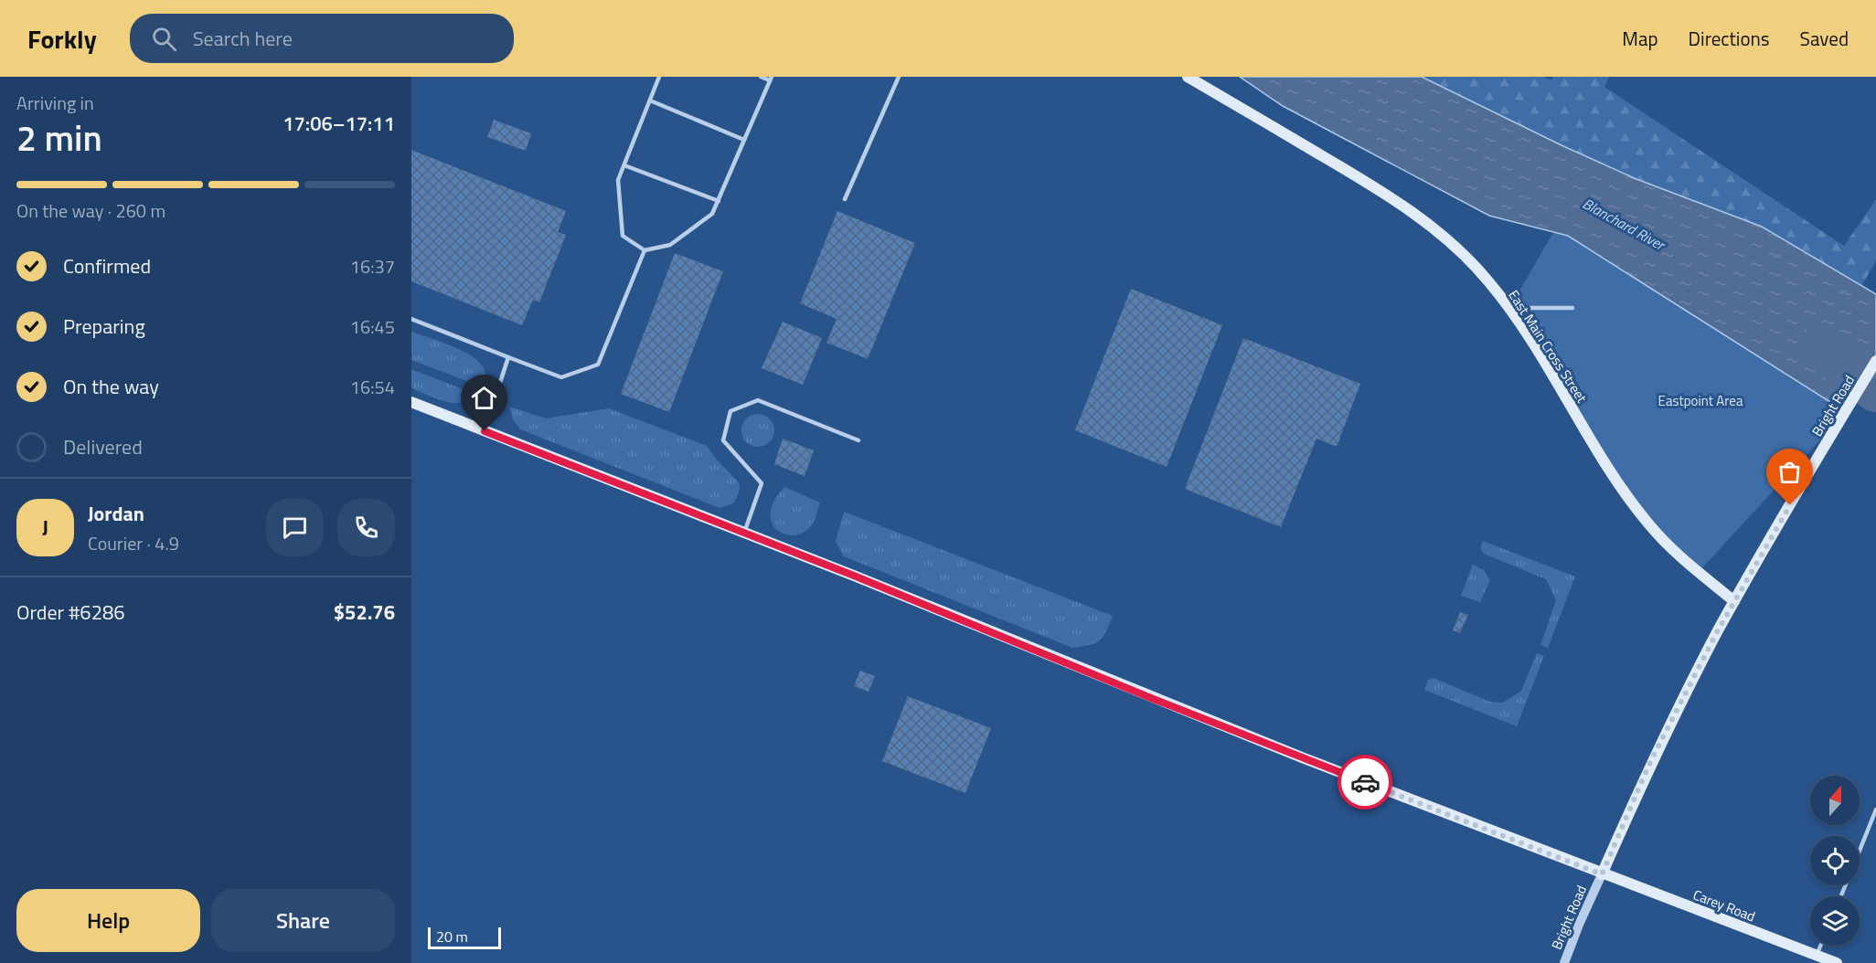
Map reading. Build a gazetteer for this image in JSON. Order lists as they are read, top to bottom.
{
  "streets": {
    "main road": ["East Main Cross Street", "Bright Road", "Carey Road"]
  },
  "crossings": [
    ["East Main Cross Street", "Bright Road"],
    ["Bright Road", "Carey Road"]
  ],
  "water": ["Blanchard River"],
  "parks": ["Eastpoint Area"],
  "scale_bar": "20 m",
  "north": "top",
  "page": {
    "header": "Forkly",
    "search": "Search here",
    "nav": ["Map", "Directions", "Saved"],
    "heading": ["2 min", "Arriving in", "17:06–17:11"],
    "panel": [
      "Jordan",
      "Courier · 4.9",
      "Order #6286",
      "$52.76"
    ],
    "bar": "On the way · 260 m",
    "list": [
      ["Confirmed", "16:37"],
      ["Preparing", "16:45"],
      ["On the way", "16:54"],
      "Delivered"
    ],
    "round": "J",
    "buttons": ["Help", "Share"],
    "scale": "20 m"
  }
}
